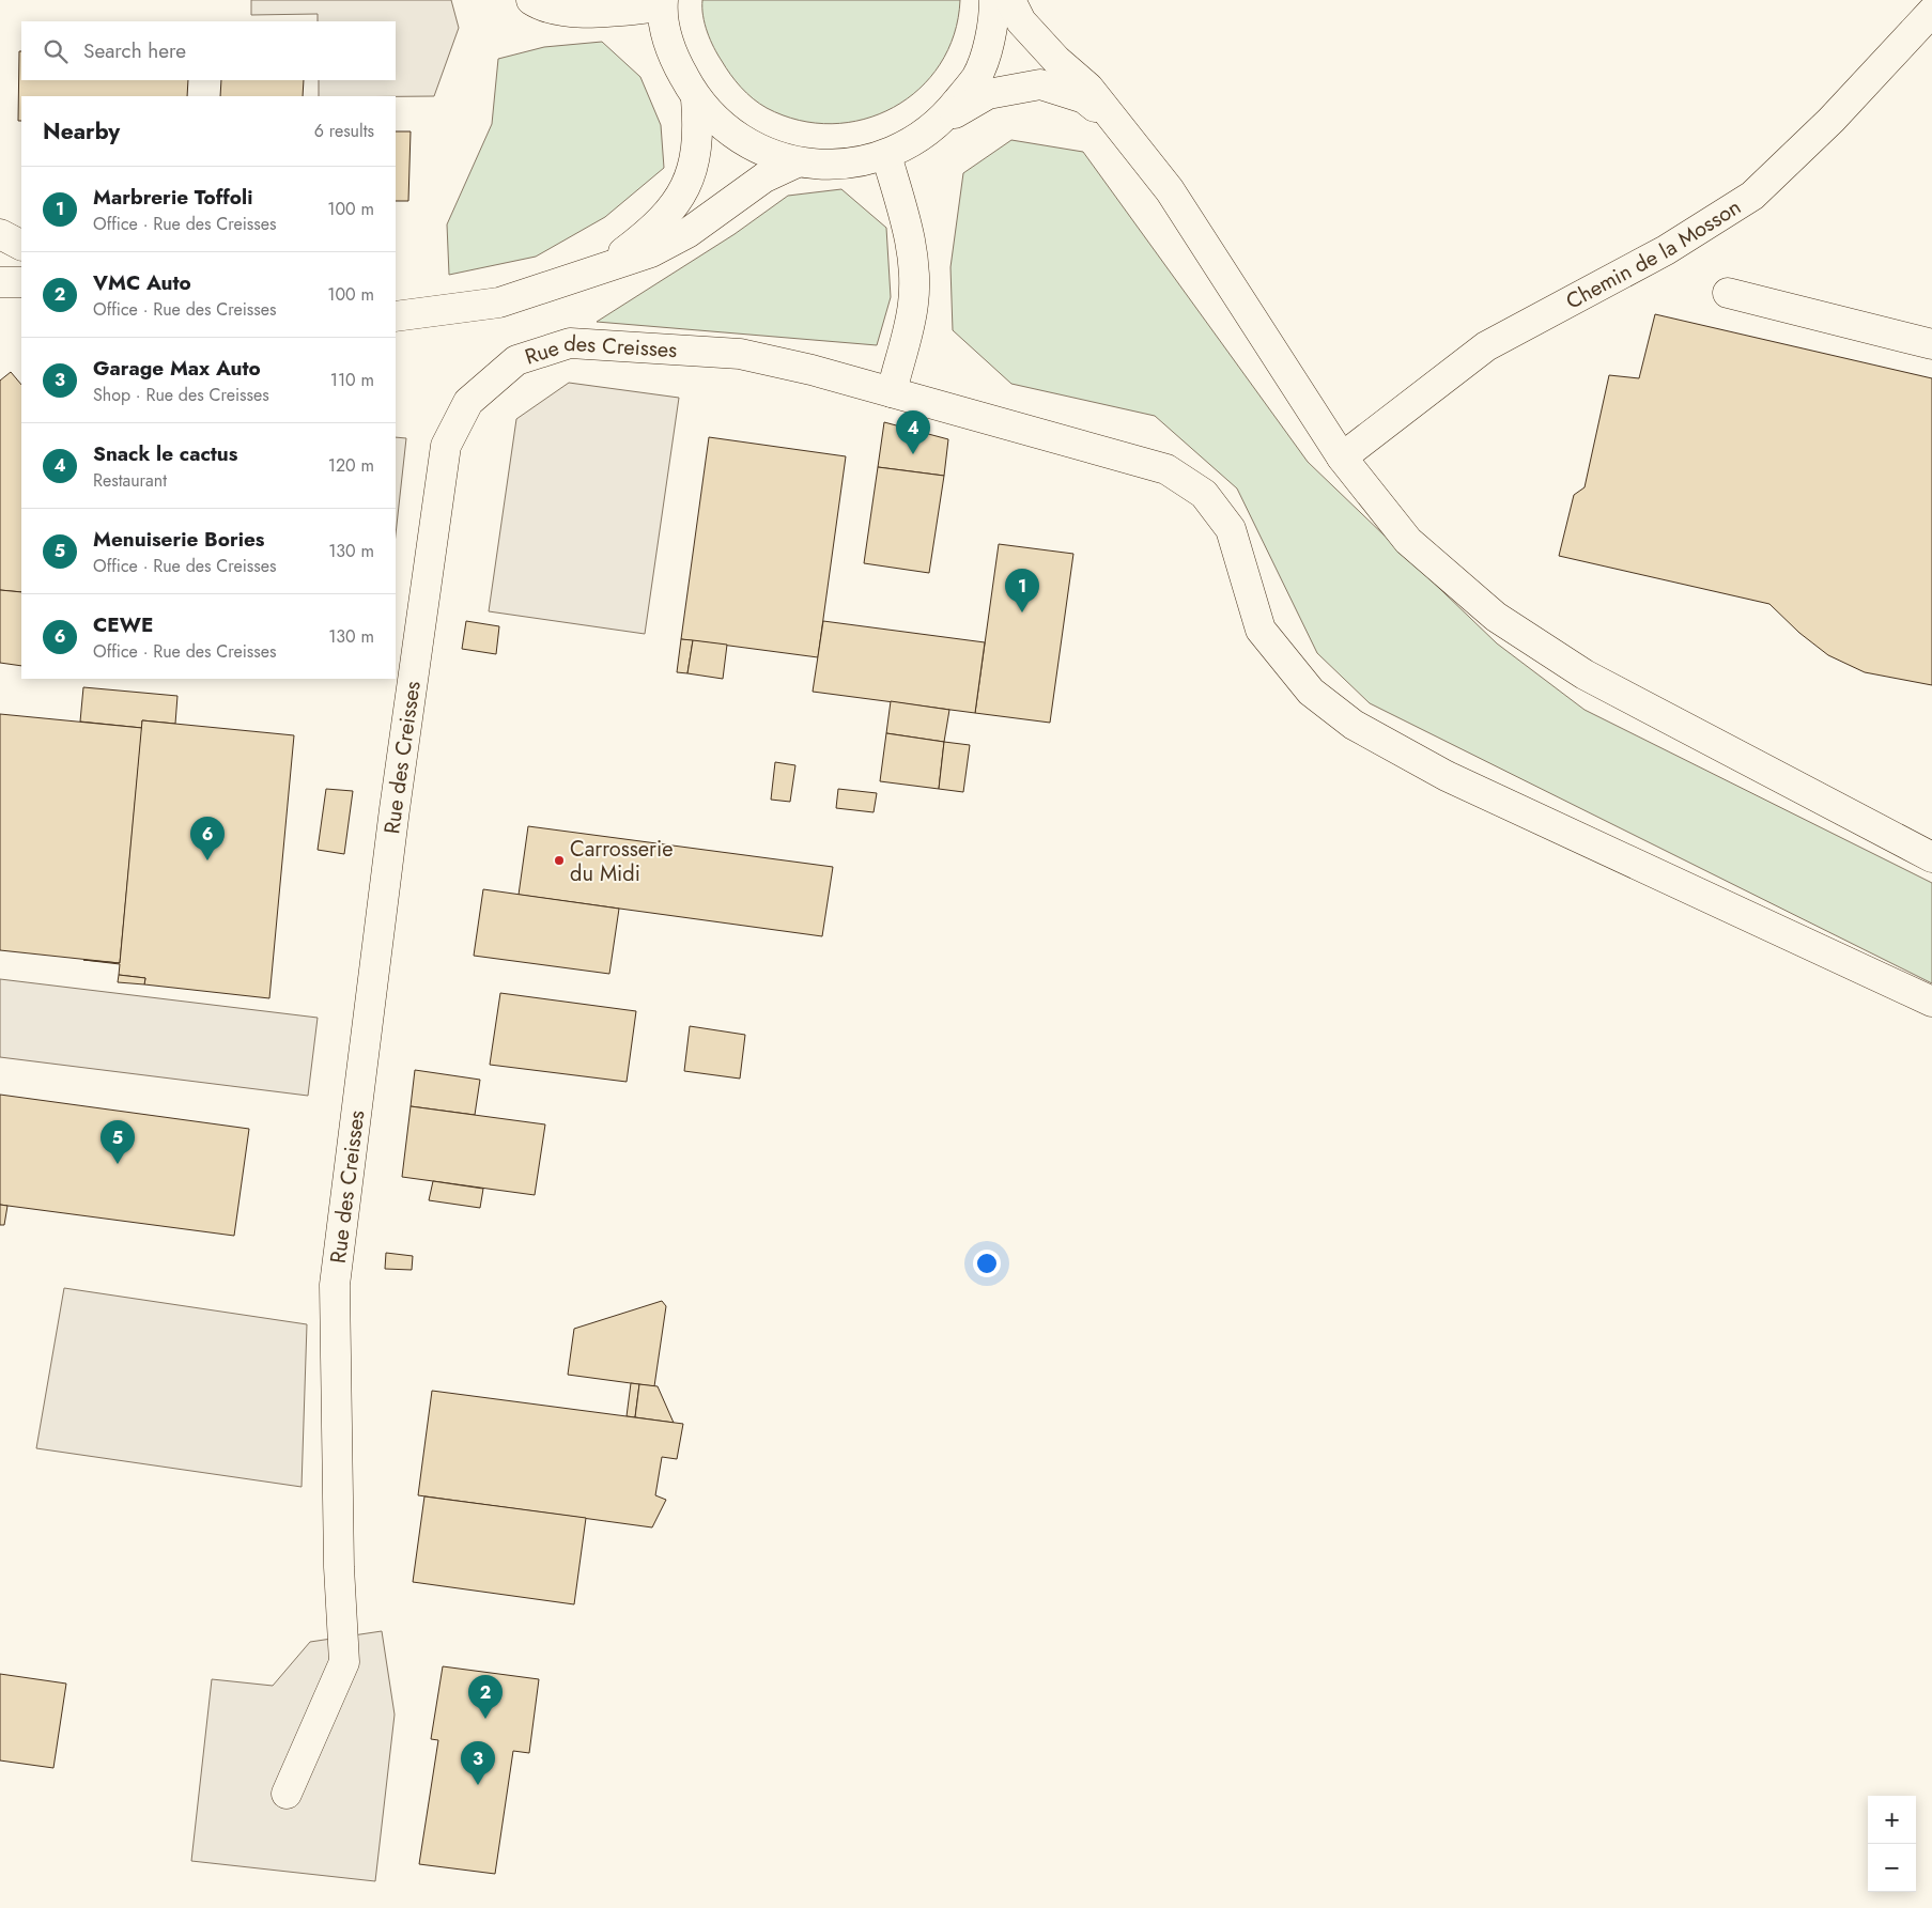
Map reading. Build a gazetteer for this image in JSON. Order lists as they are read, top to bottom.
{
  "streets": {
    "street": ["Chemin de la Mosson", "Rue des Creisses"]
  },
  "places": ["Carrosserie du Midi"],
  "page": {
    "search": "Search here",
    "heading": ["Nearby", "6 results"],
    "list": [
      {
        "mark": "1",
        "name": "Marbrerie Toffoli",
        "note": "Office · Rue des Creisses",
        "value": "100 m"
      },
      {
        "mark": "2",
        "name": "VMC Auto",
        "note": "Office · Rue des Creisses",
        "value": "100 m"
      },
      {
        "mark": "3",
        "name": "Garage Max Auto",
        "note": "Shop · Rue des Creisses",
        "value": "110 m"
      },
      {
        "mark": "4",
        "name": "Snack le cactus",
        "note": "Restaurant",
        "value": "120 m"
      },
      {
        "mark": "5",
        "name": "Menuiserie Bories",
        "note": "Office · Rue des Creisses",
        "value": "130 m"
      },
      {
        "mark": "6",
        "name": "CEWE",
        "note": "Office · Rue des Creisses",
        "value": "130 m"
      }
    ],
    "pins": [
      "4",
      "1",
      "6",
      "5",
      "2",
      "3"
    ],
    "map_buttons": ["+", "−"]
  }
}
